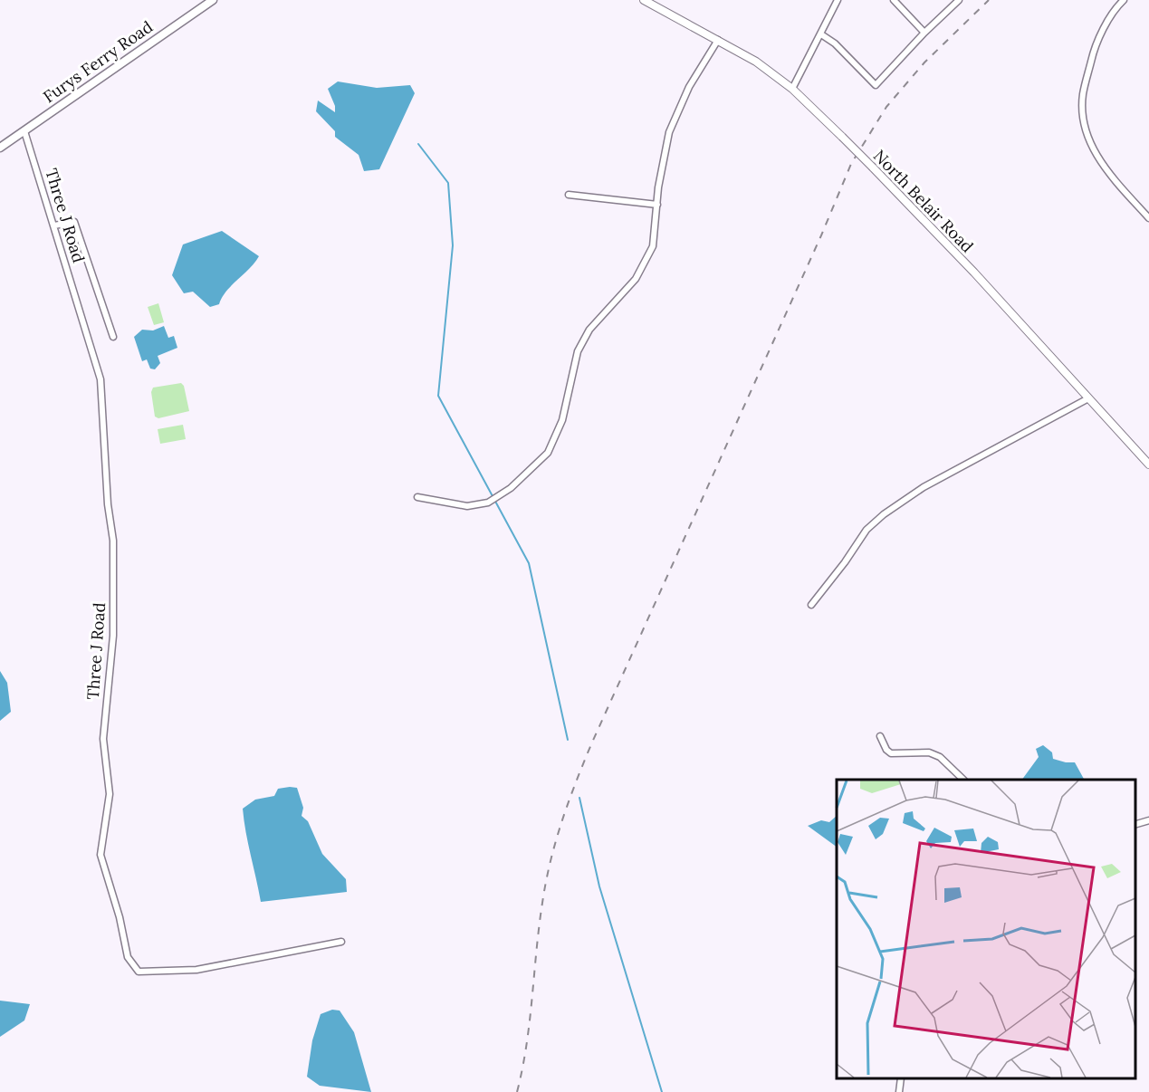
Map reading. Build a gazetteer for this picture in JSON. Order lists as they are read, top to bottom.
{
  "streets": {
    "main road": ["Furys Ferry Road"],
    "street": ["North Belair Road", "Three J Road"]
  },
  "crossings": [
    ["Furys Ferry Road", "Three J Road"]
  ]
}
